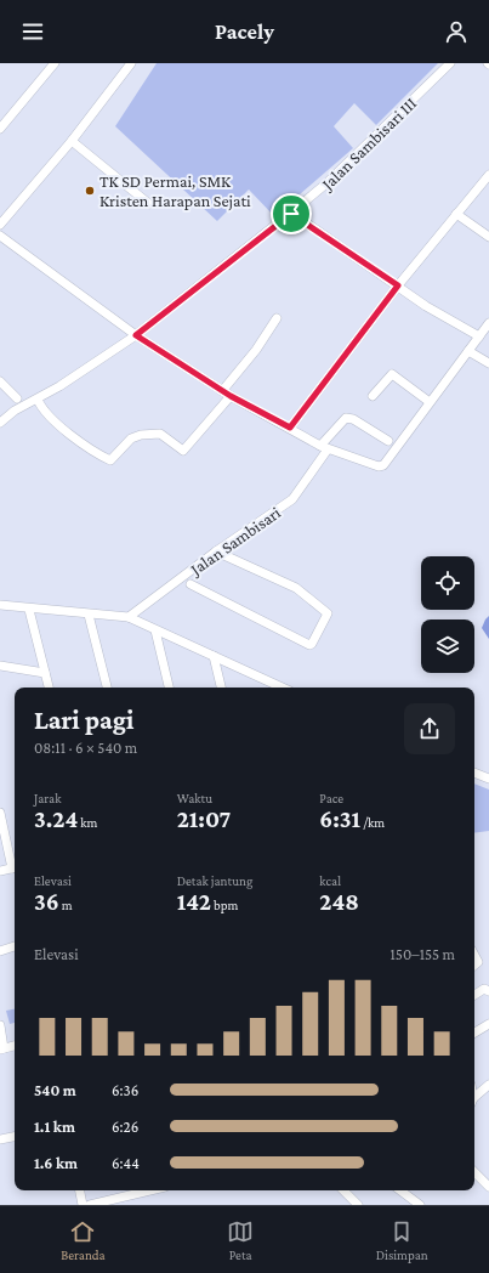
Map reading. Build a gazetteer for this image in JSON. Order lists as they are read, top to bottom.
{
  "streets": {
    "street": ["Jalan Sambisari III", "Jalan Sambisari"]
  },
  "places": ["TK SD Permai, SMK Kristen Harapan Sejati"],
  "page": {
    "header": "Pacely",
    "heading": ["Lari pagi", "08:11 · 6 × 540 m"],
    "stats": [
      ["Jarak", "3.24 km"],
      ["Waktu", "21:07"],
      ["Pace", "6:31 /km"],
      ["Elevasi", "36 m"],
      ["Detak jantung", "142 bpm"],
      ["kcal", "248"]
    ],
    "chart": ["Elevasi", "150–155 m"],
    "list": [
      {
        "name": "540 m",
        "note": "6:36"
      },
      {
        "name": "1.1 km",
        "note": "6:26"
      },
      {
        "name": "1.6 km",
        "note": "6:44"
      }
    ],
    "tabs": ["Beranda", "Peta", "Disimpan"]
  }
}
